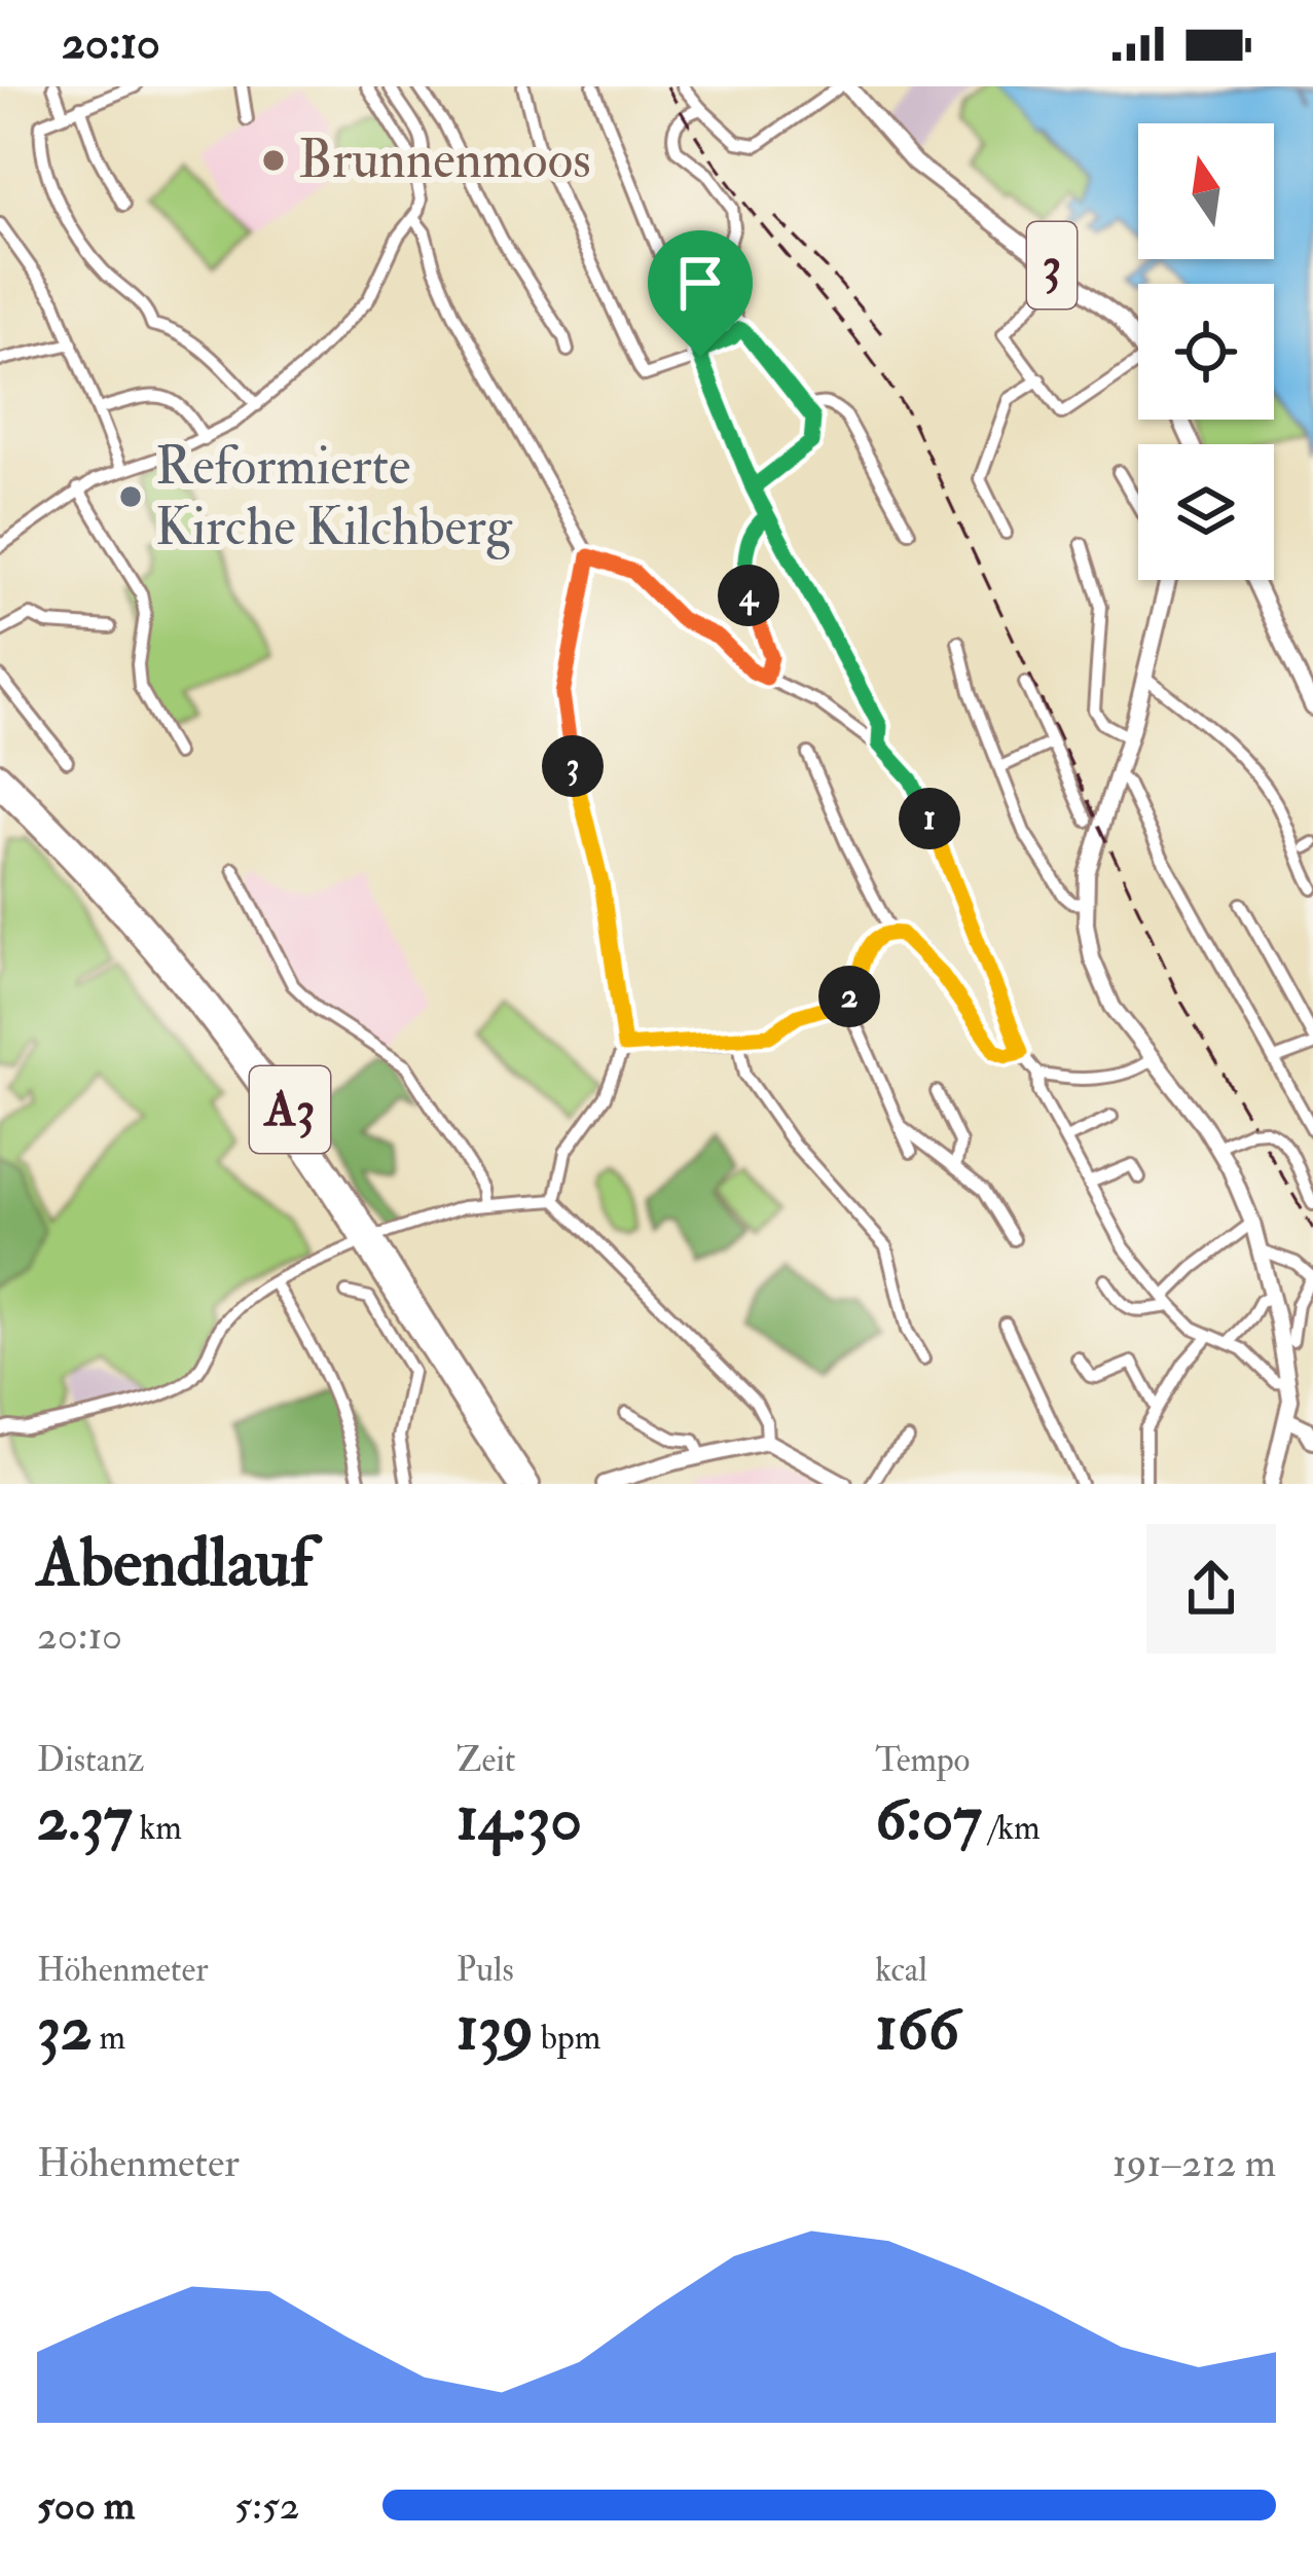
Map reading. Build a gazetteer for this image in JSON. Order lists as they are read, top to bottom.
{
  "streets": {
    "highway": ["A3"],
    "main road": ["3"]
  },
  "places": ["Brunnenmoos", "Reformierte Kirche Kilchberg"],
  "north": "top",
  "page": {
    "status": "20:10",
    "pins": [
      "4",
      "3",
      "1",
      "2"
    ],
    "heading": ["Abendlauf", "20:10"],
    "stats": [
      ["Distanz", "2.37 km"],
      ["Zeit", "14:30"],
      ["Tempo", "6:07 /km"],
      ["Höhenmeter", "32 m"],
      ["Puls", "139 bpm"],
      ["kcal", "166"]
    ],
    "chart": ["Höhenmeter", "191–212 m"],
    "list": [
      {
        "name": "500 m",
        "note": "5:52"
      }
    ]
  }
}
